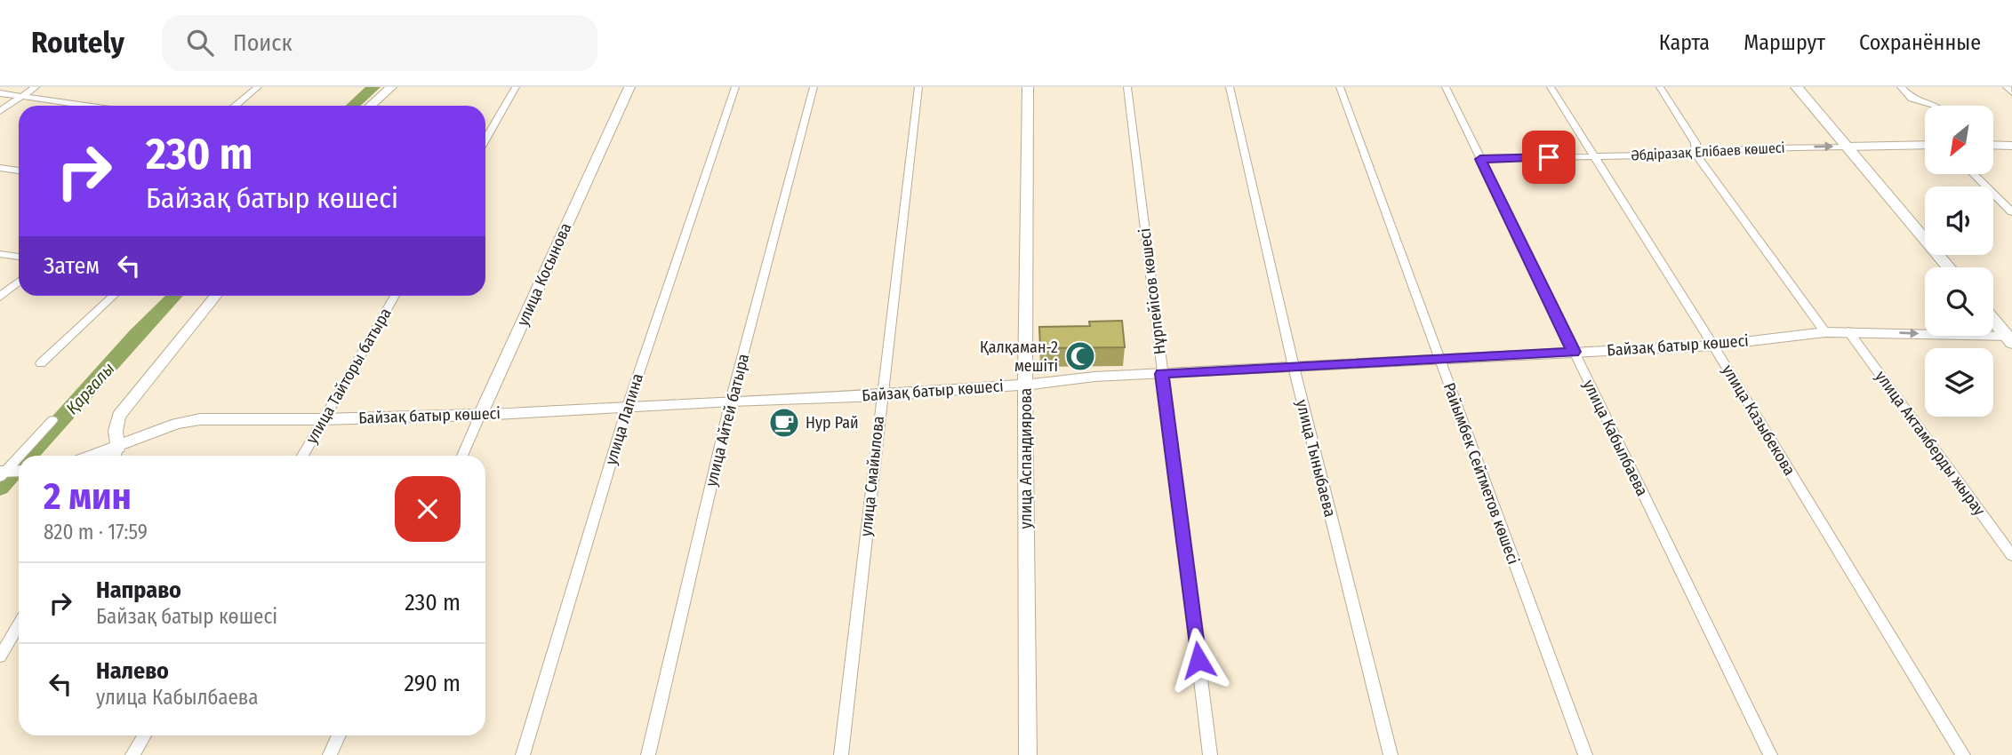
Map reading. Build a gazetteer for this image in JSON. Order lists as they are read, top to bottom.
{
  "streets": {
    "street": [
      "Әбдіразақ Елібаев көшесі",
      "улица Косынова",
      "Нұрпейісов көшесі",
      "Байзақ батыр көшесі",
      "улица Тайторы батыра",
      "улица Лапина",
      "улица Айтей батыра",
      "улица Казыбекова",
      "улица Кабылбаева",
      "улица Актамберды жырау",
      "улица Аспандиярова",
      "улица Тыныбаева",
      "Райымбек Сейтметов көшесі",
      "улица Смайылова"
    ]
  },
  "crossings": [
    ["Әбдіразақ Елібаев көшесі", "улица Казыбекова"],
    ["Әбдіразақ Елібаев көшесі", "улица Кабылбаева"],
    ["улица Косынова", "Байзақ батыр көшесі"],
    ["Нұрпейісов көшесі", "Байзақ батыр көшесі"],
    ["Байзақ батыр көшесі", "улица Тайторы батыра"],
    ["Байзақ батыр көшесі", "улица Лапина"],
    ["Байзақ батыр көшесі", "улица Айтей батыра"],
    ["Байзақ батыр көшесі", "улица Казыбекова"],
    ["Байзақ батыр көшесі", "улица Кабылбаева"],
    ["Байзақ батыр көшесі", "улица Актамберды жырау"],
    ["Байзақ батыр көшесі", "улица Аспандиярова"],
    ["Байзақ батыр көшесі", "улица Тыныбаева"],
    ["Байзақ батыр көшесі", "Райымбек Сейтметов көшесі"],
    ["Байзақ батыр көшесі", "улица Смайылова"]
  ],
  "water": ["Қарғалы"],
  "places": {
    "mosque": ["Қалқаман-2 мешіті"],
    "cafe": ["Нур Рай"]
  },
  "north": "bottom left",
  "page": {
    "header": "Routely",
    "search": "Поиск",
    "nav": ["Карта", "Маршрут", "Сохранённые"],
    "turn": ["230 m", "Байзақ батыр көшесі"],
    "then": "Затем",
    "heading": ["2 мин", "820 m · 17:59"],
    "list": [
      {
        "name": "Направо",
        "note": "Байзақ батыр көшесі",
        "value": "230 m"
      },
      {
        "name": "Налево",
        "note": "улица Кабылбаева",
        "value": "290 m"
      }
    ]
  }
}
